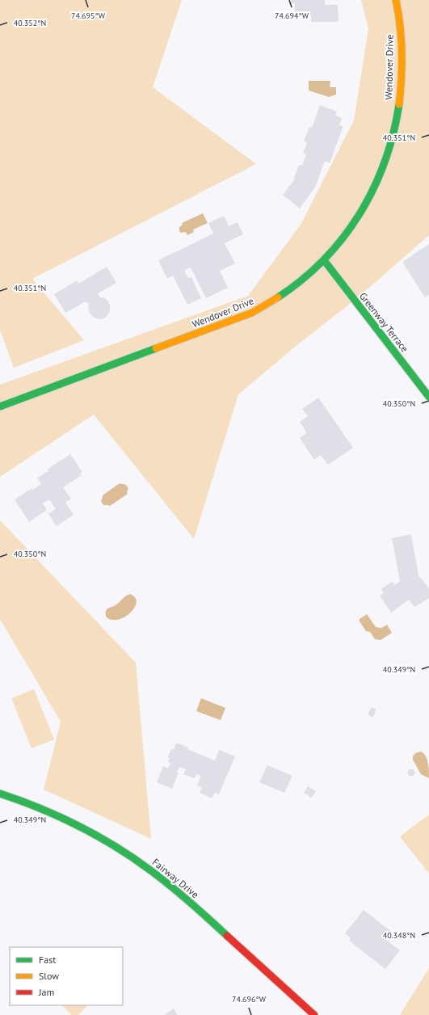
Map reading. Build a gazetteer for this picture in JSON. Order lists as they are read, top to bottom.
{
  "streets": {
    "street": ["Wendover Drive", "Greenway Terrace", "Fairway Drive"]
  },
  "crossings": [
    ["Wendover Drive", "Greenway Terrace"]
  ],
  "legend": ["Fast", "Slow", "Jam"],
  "coordinates": [
    "74.695°W",
    "74.694°W",
    "40.352°N",
    "40.351°N",
    "40.350°N",
    "40.349°N",
    "40.348°N",
    "74.696°W"
  ]
}
